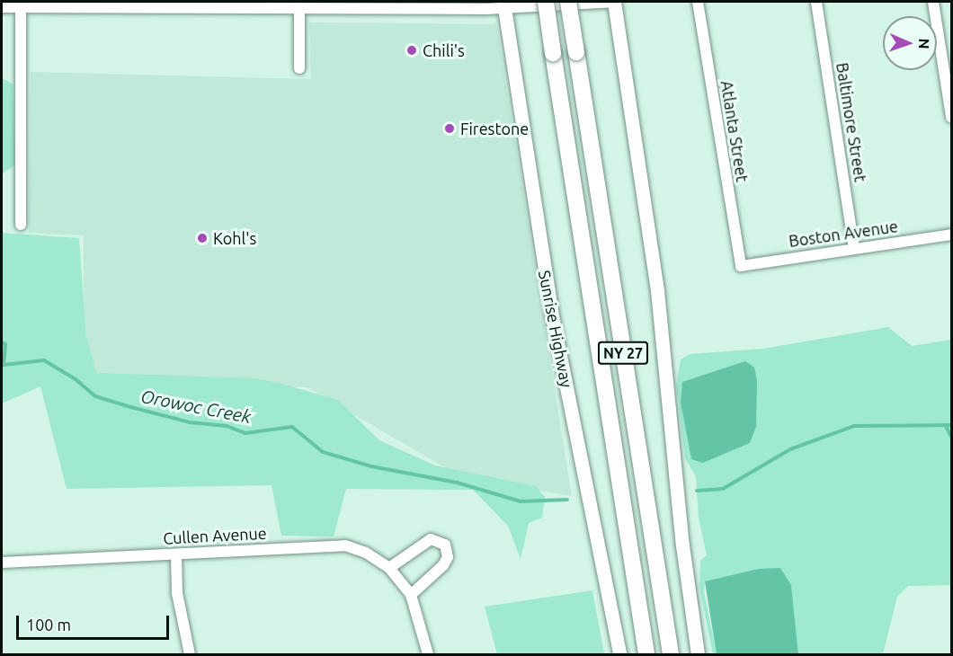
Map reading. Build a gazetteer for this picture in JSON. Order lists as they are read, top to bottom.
{
  "streets": {
    "highway": ["NY 27"],
    "main road": ["Sunrise Highway"],
    "street": [
      "Baltimore Street",
      "Atlanta Street",
      "Boston Avenue",
      "Cullen Avenue"
    ]
  },
  "crossings": [
    ["Baltimore Street", "Boston Avenue"],
    ["Atlanta Street", "Boston Avenue"]
  ],
  "water": ["Orowoc Creek"],
  "places": ["Chili's", "Firestone", "Kohl's"],
  "scale_bar": "100 m",
  "north": "right"
}
